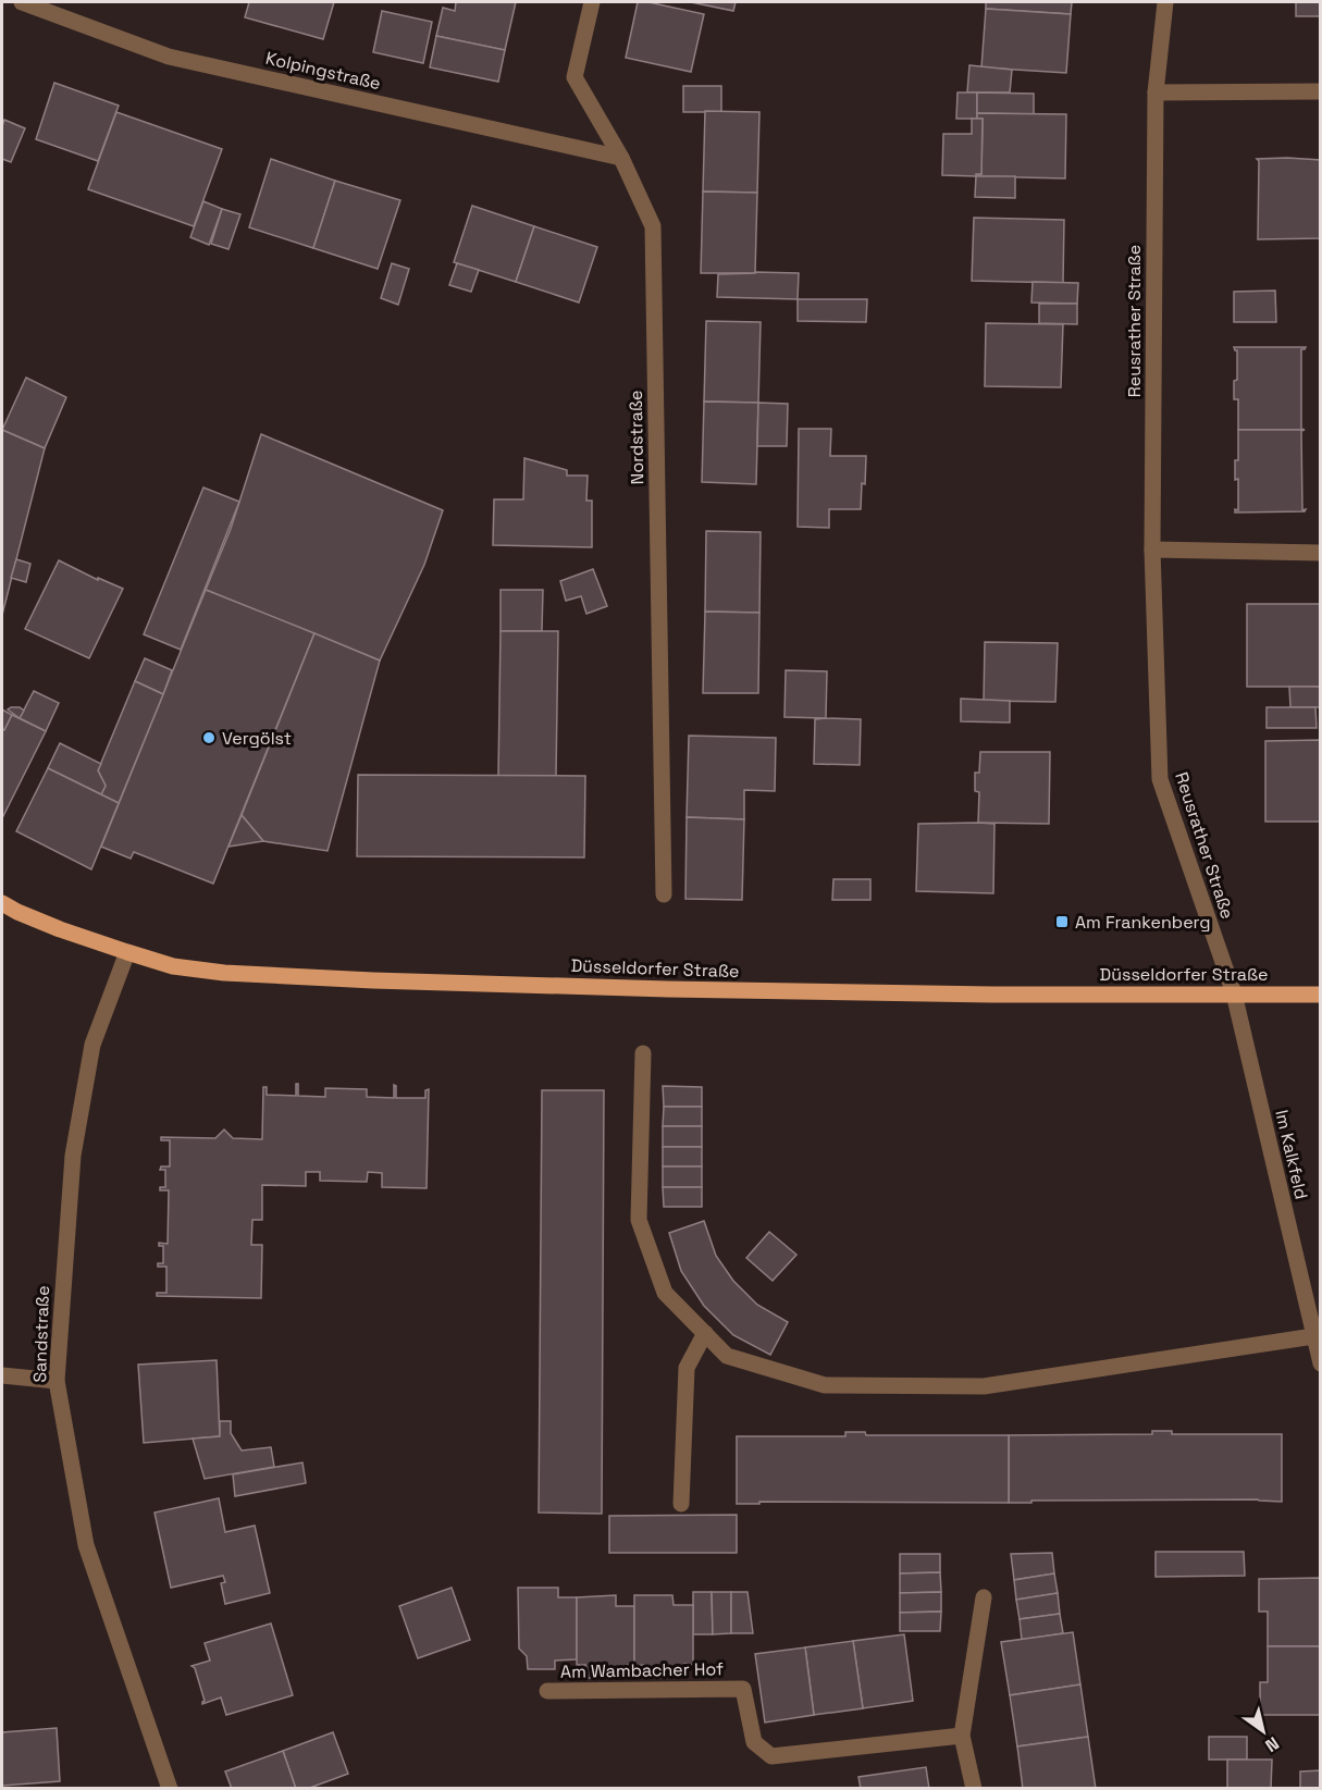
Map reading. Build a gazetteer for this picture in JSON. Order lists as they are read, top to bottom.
{
  "streets": {
    "main road": ["Düsseldorfer Straße"],
    "street": [
      "Kolpingstraße",
      "Reusrather Straße",
      "Nordstraße",
      "Im Kalkfeld",
      "Sandstraße",
      "Am Wambacher Hof"
    ]
  },
  "crossings": [
    ["Kolpingstraße", "Nordstraße"],
    ["Reusrather Straße", "Düsseldorfer Straße"],
    ["Reusrather Straße", "Im Kalkfeld"],
    ["Düsseldorfer Straße", "Im Kalkfeld"],
    ["Düsseldorfer Straße", "Sandstraße"]
  ],
  "places": {
    "other": ["Vergölst"],
    "transit": ["Am Frankenberg"]
  },
  "north": "bottom right"
}
